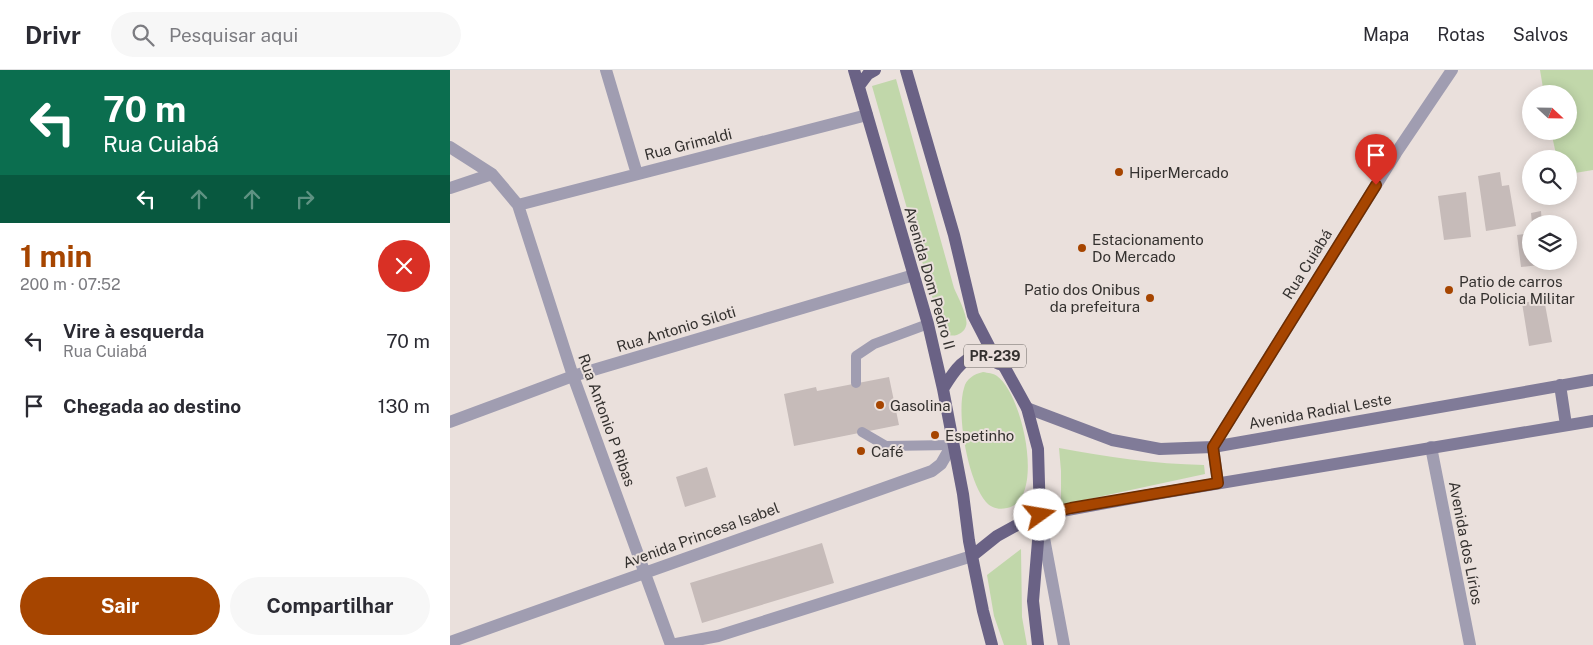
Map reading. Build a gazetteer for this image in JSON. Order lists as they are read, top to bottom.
{
  "streets": {
    "main road": ["Avenida Dom Pedro II", "PR-239", "Avenida Radial Leste"],
    "street": [
      "Rua Grimaldi",
      "Rua Cuiabá",
      "Rua Antonio Siloti",
      "Rua Antonio P Ribas",
      "Avenida Princesa Isabel",
      "Avenida dos Lírios"
    ]
  },
  "crossings": [
    ["Rua Grimaldi", "Avenida Dom Pedro II"],
    ["Rua Grimaldi", "Rua Antonio P Ribas"],
    ["Rua Cuiabá", "Avenida Radial Leste"],
    ["Avenida Dom Pedro II", "Rua Antonio Siloti"],
    ["Avenida Dom Pedro II", "Avenida Princesa Isabel"],
    ["Rua Antonio Siloti", "Rua Antonio P Ribas"],
    ["PR-239", "Avenida Radial Leste"],
    ["Rua Antonio P Ribas", "Avenida Princesa Isabel"]
  ],
  "places": [
    "HiperMercado",
    "Estacionamento Do Mercado",
    "Patio de carros da Policia Militar",
    "Patio dos Onibus da prefeitura",
    "Gasolina",
    "Espetinho",
    "Café"
  ],
  "north": "right",
  "page": {
    "header": "Drivr",
    "search": "Pesquisar aqui",
    "nav": ["Mapa", "Rotas", "Salvos"],
    "turn": ["70 m", "Rua Cuiabá"],
    "heading": ["1 min", "200 m · 07:52"],
    "list": [
      {
        "name": "Vire à esquerda",
        "note": "Rua Cuiabá",
        "value": "70 m"
      },
      {
        "name": "Chegada ao destino",
        "value": "130 m"
      }
    ],
    "buttons": ["Sair", "Compartilhar"]
  }
}
